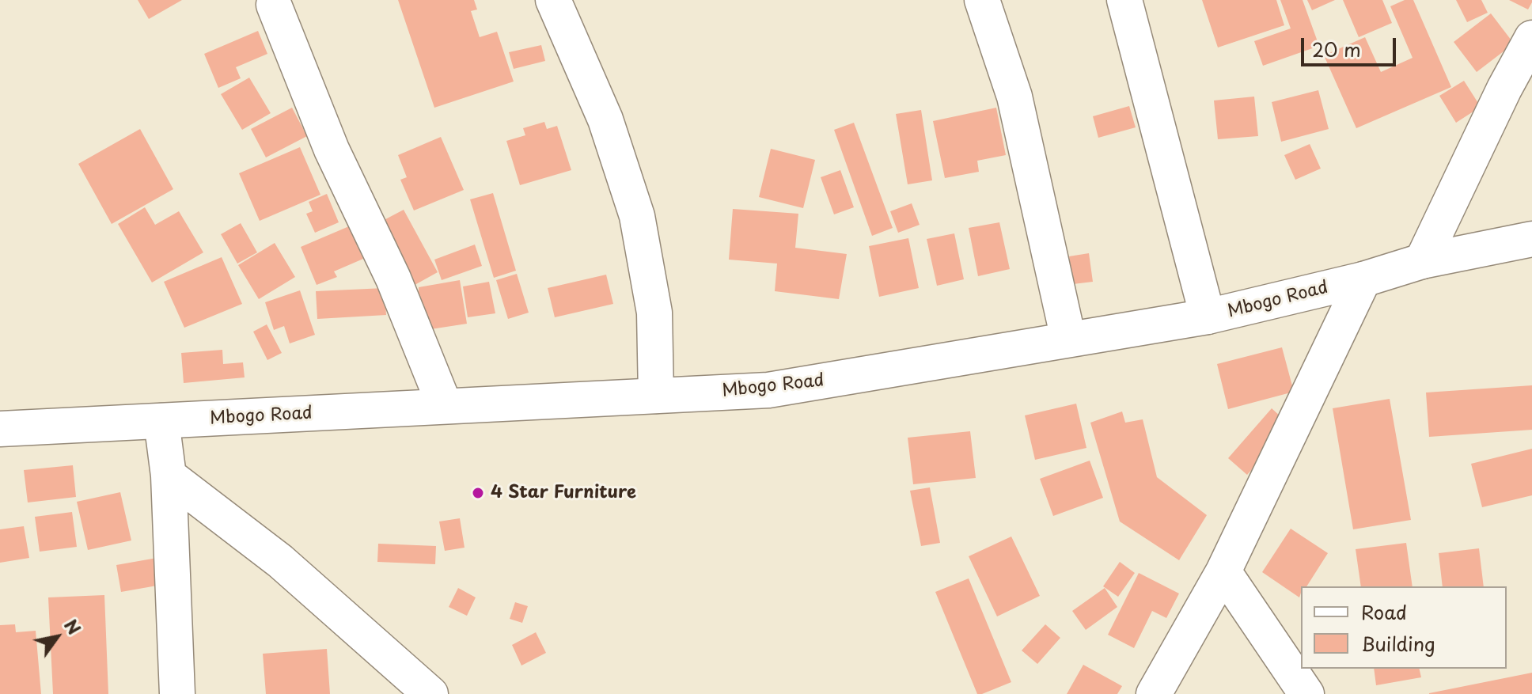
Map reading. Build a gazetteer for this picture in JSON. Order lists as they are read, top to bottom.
{
  "streets": {
    "street": ["Mbogo Road"]
  },
  "places": ["4 Star Furniture"],
  "legend": ["Road", "Building"],
  "scale_bar": "20 m",
  "north": "top right"
}
